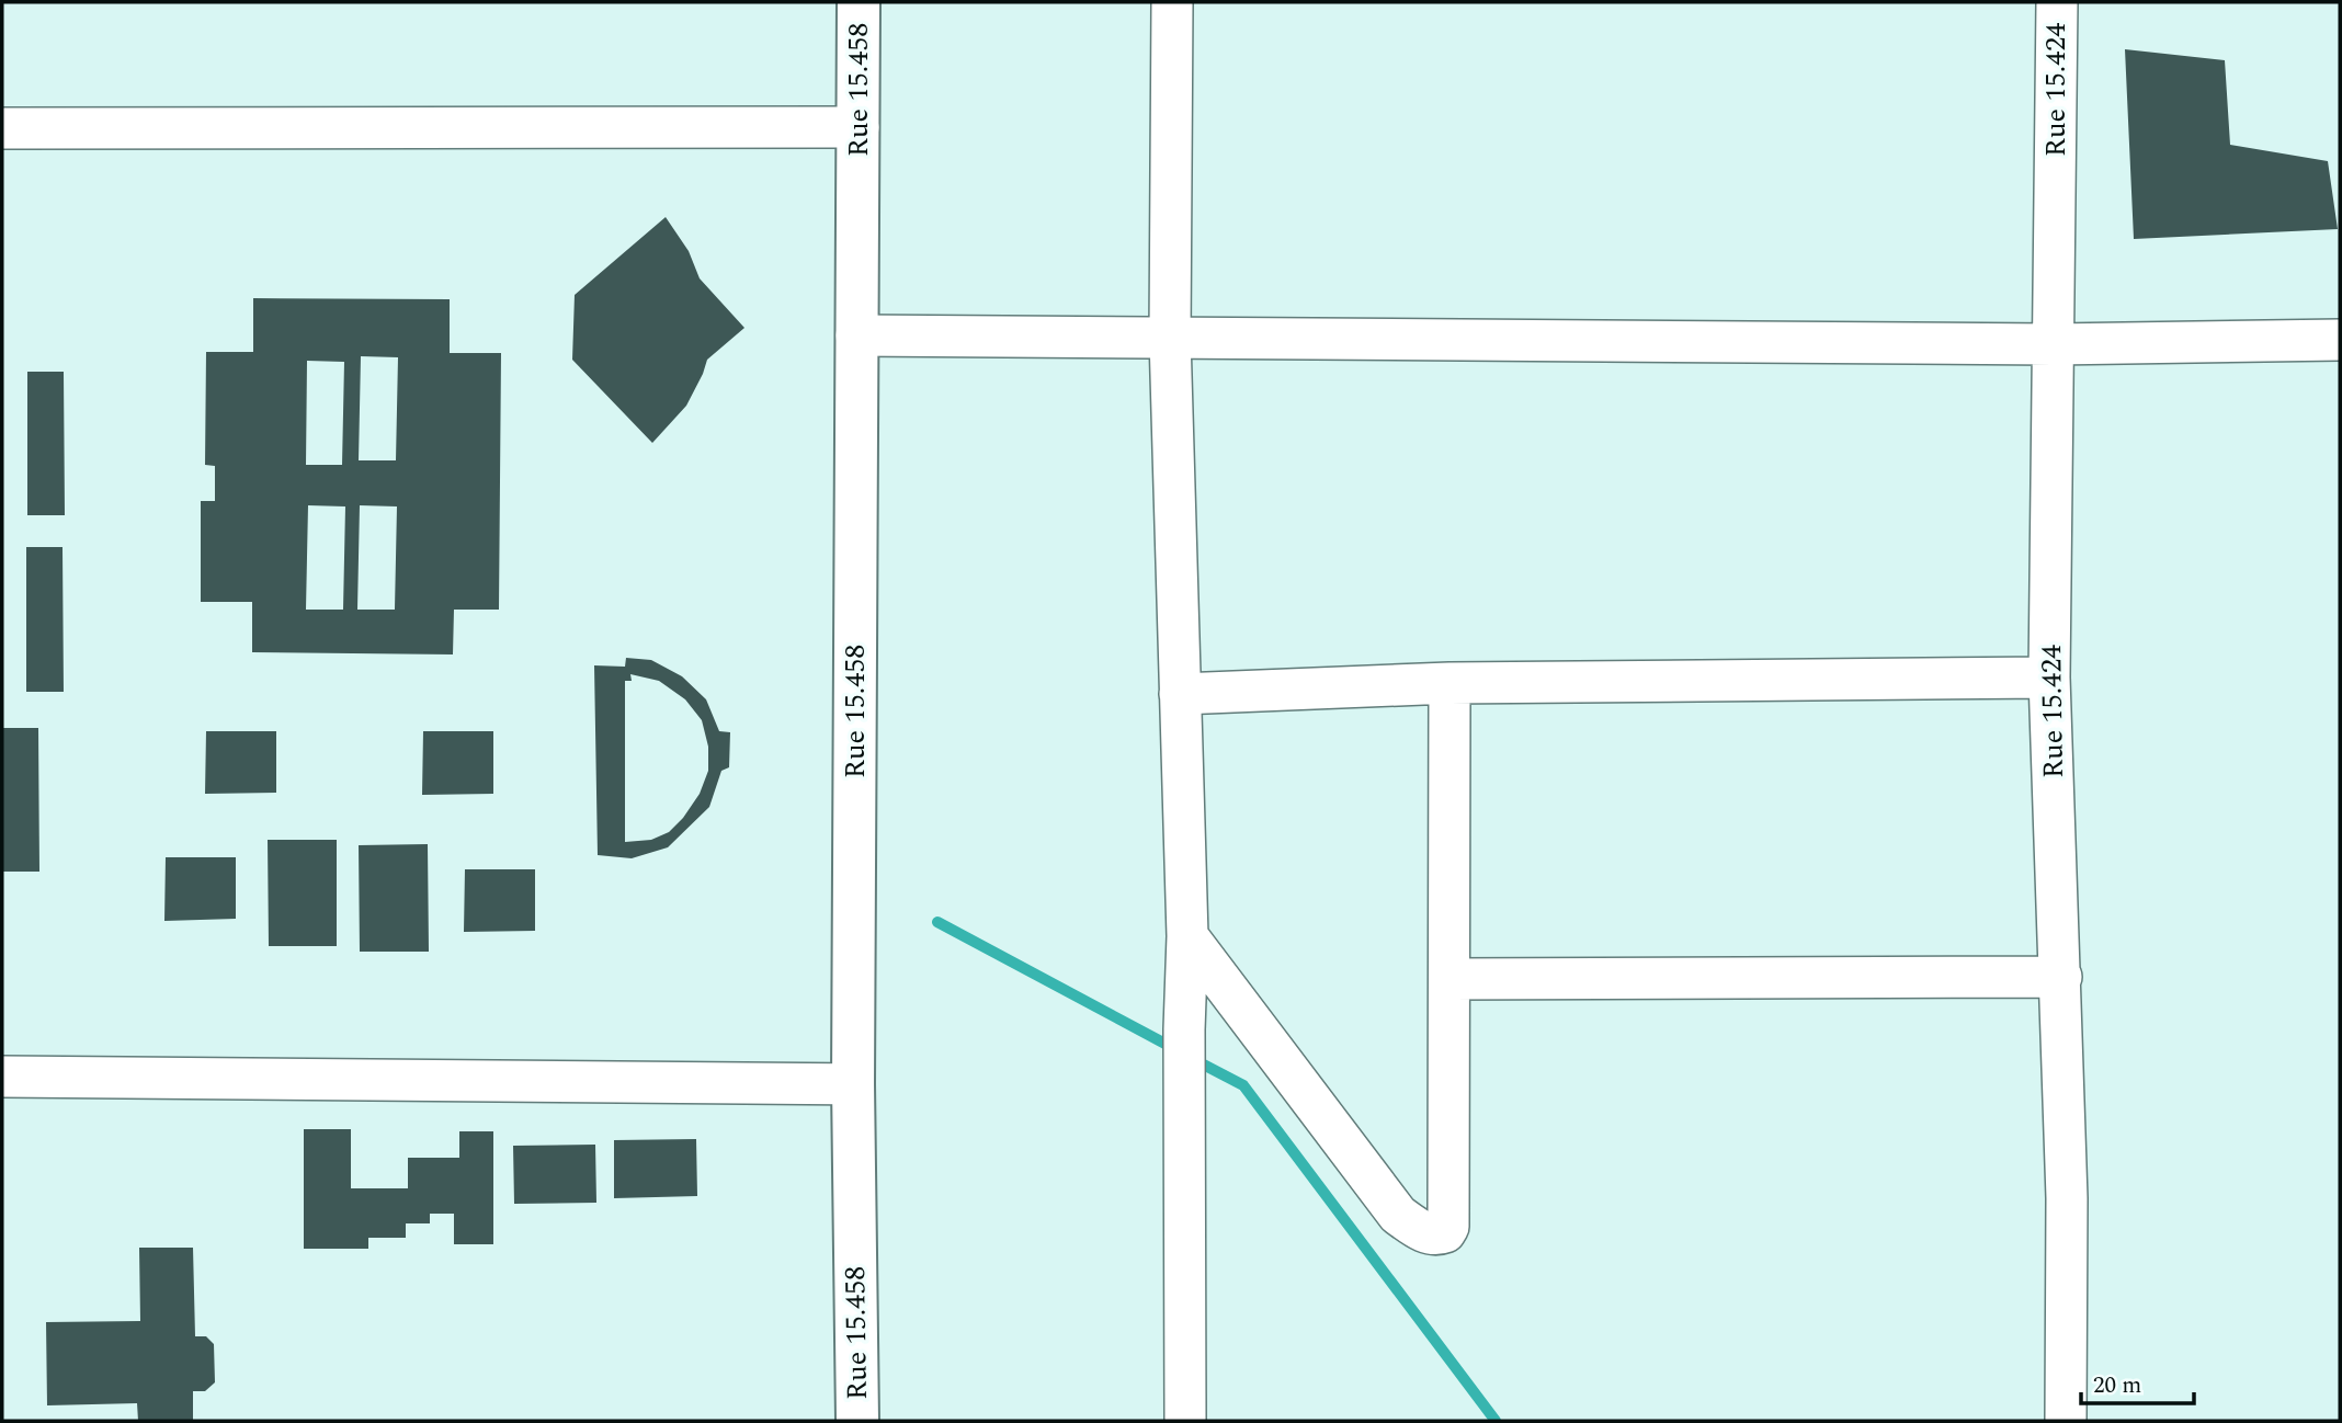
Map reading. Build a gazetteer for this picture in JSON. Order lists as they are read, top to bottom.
{
  "streets": {
    "main road": ["Rue 15.458"],
    "street": ["Rue 15.424"]
  },
  "scale_bar": "20 m"
}
